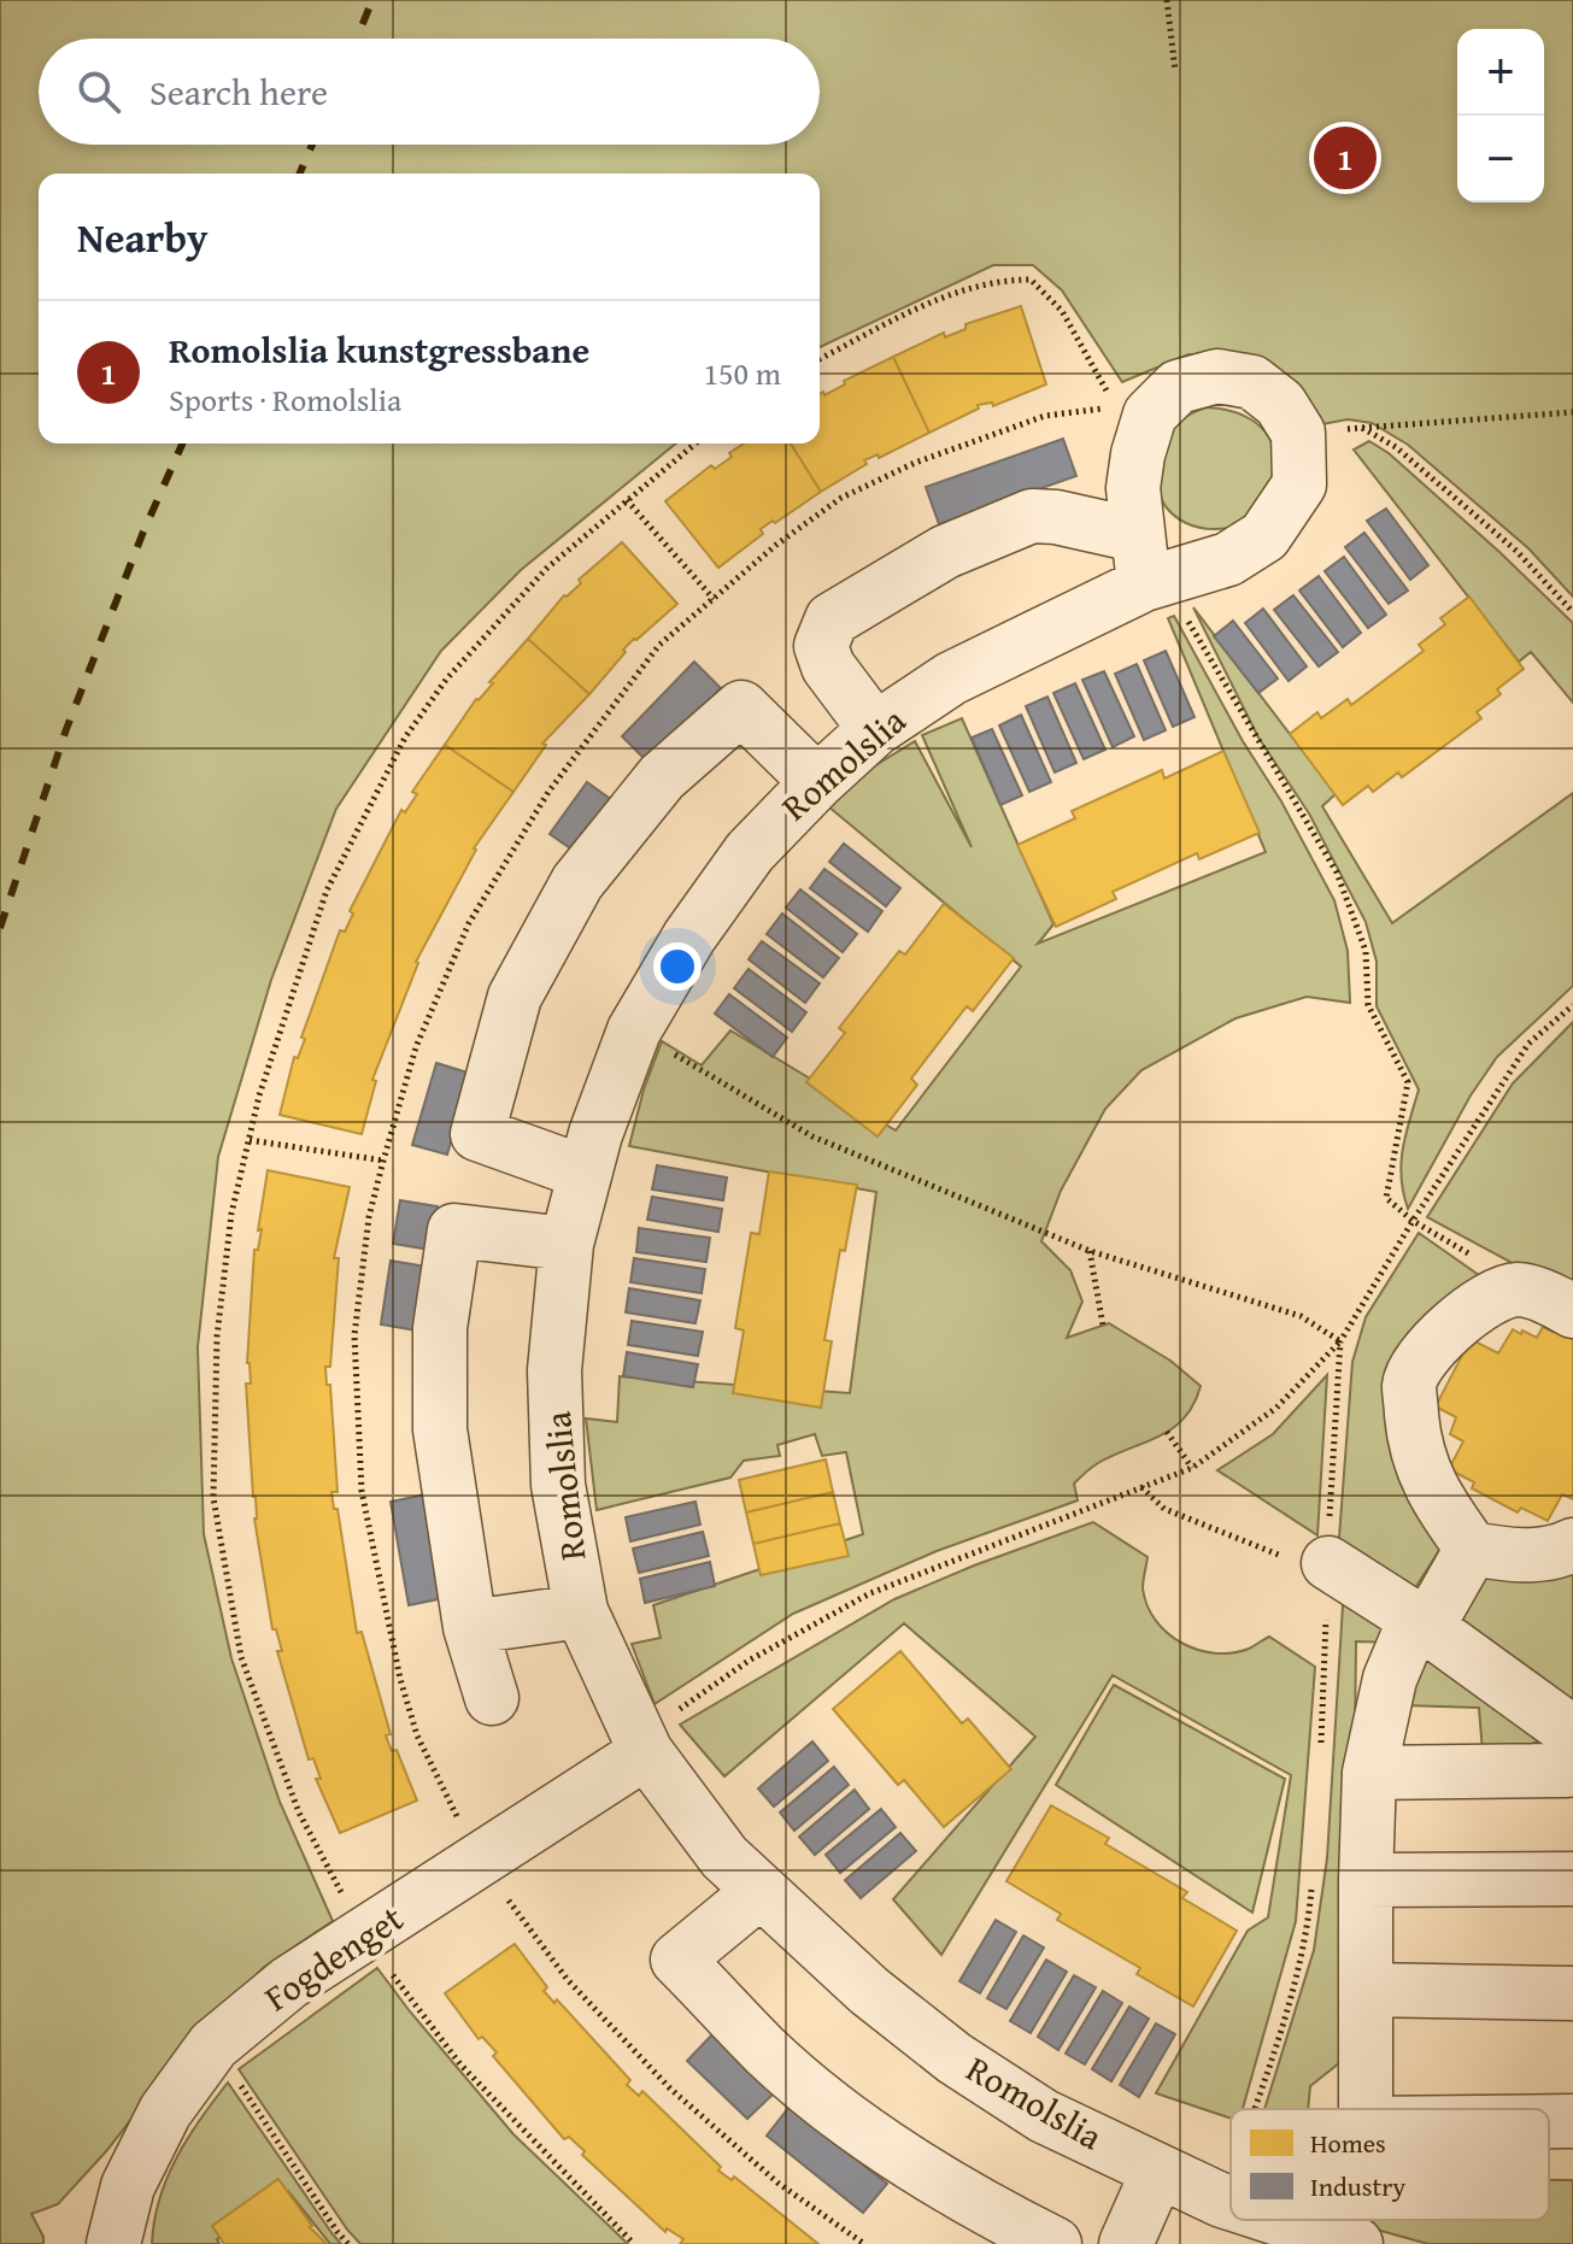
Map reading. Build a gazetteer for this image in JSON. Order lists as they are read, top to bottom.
{
  "streets": {
    "street": ["Romolslia", "Fogdenget"]
  },
  "crossings": [
    ["Romolslia", "Fogdenget"]
  ],
  "legend": ["Homes", "Industry"],
  "page": {
    "map_buttons": ["+", "−"],
    "search": "Search here",
    "pins": "1",
    "heading": "Nearby",
    "list": [
      {
        "mark": "1",
        "name": "Romolslia kunstgressbane",
        "note": "Sports · Romolslia",
        "value": "150 m"
      }
    ]
  }
}
